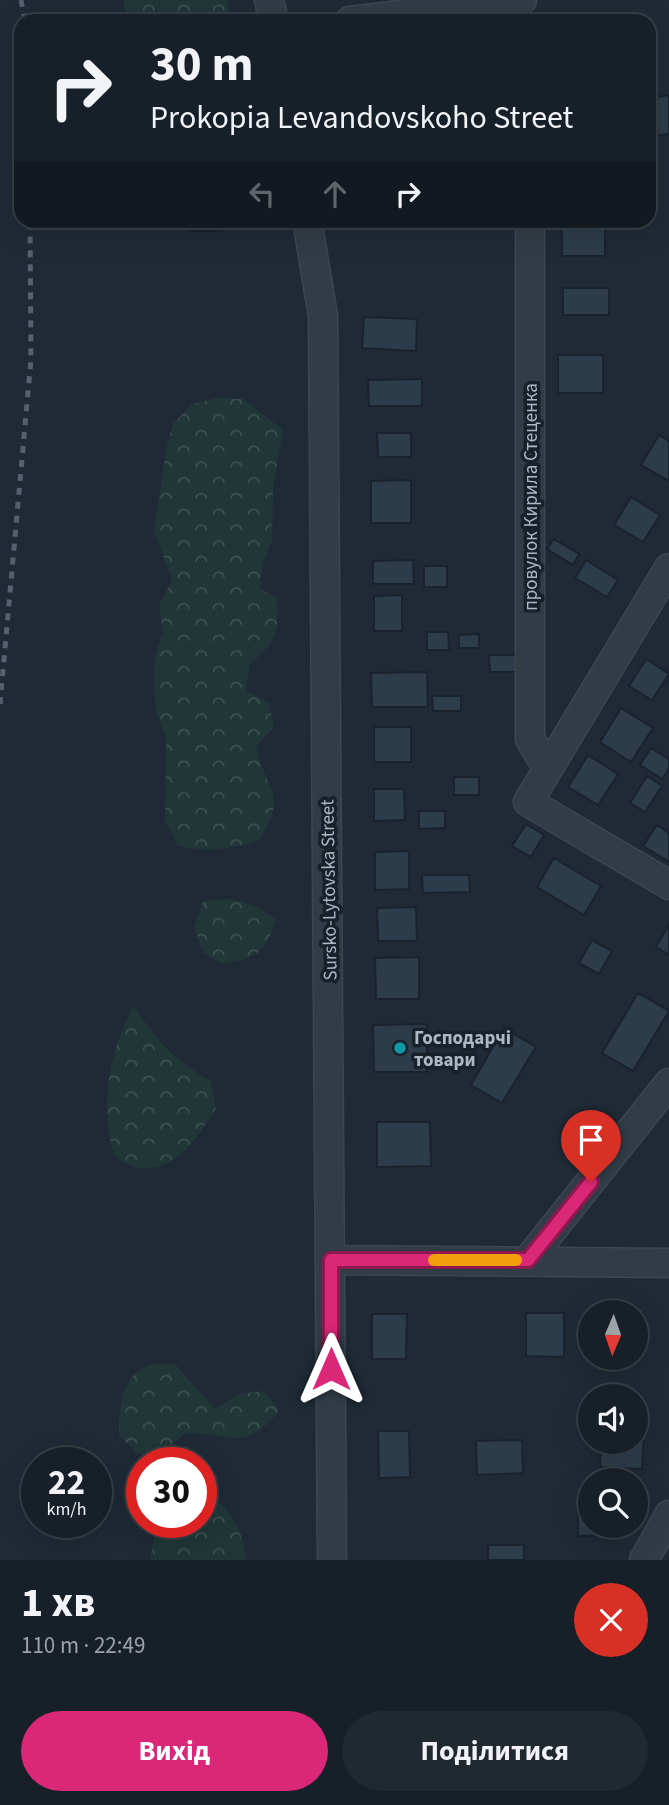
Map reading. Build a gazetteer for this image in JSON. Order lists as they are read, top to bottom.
{
  "streets": {
    "street": ["провулок Кирила Стеценка", "Sursko-Lytovska Street"]
  },
  "places": ["Господарчі товари"],
  "north": "bottom",
  "page": {
    "turn": ["30 m", "Prokopia Levandovskoho Street"],
    "speed": "22 km/h",
    "limit": "30",
    "heading": ["1 хв", "110 m · 22:49"],
    "buttons": ["Вихід", "Поділитися"]
  }
}
